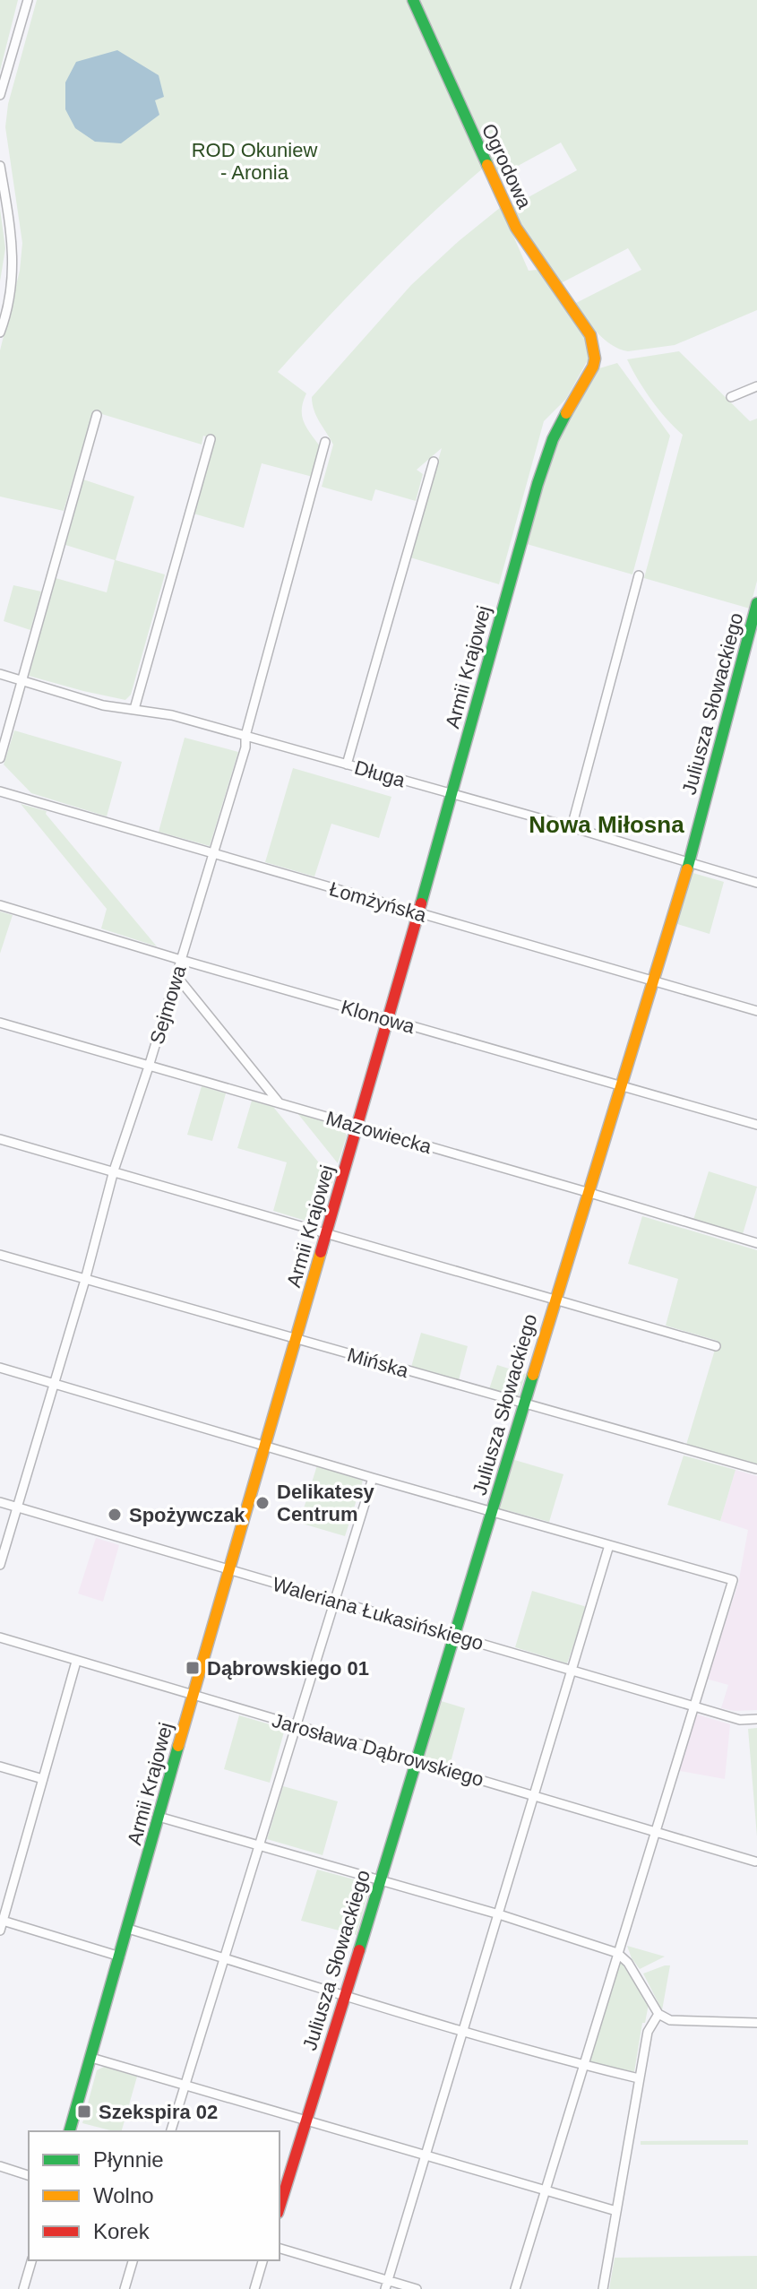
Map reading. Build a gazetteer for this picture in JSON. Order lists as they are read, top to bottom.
{
  "streets": {
    "street": [
      "Ogrodowa",
      "Armii Krajowej",
      "Juliusza Słowackiego",
      "Długa",
      "Łomżyńska",
      "Sejmowa",
      "Klonowa",
      "Mazowiecka",
      "Mińska",
      "Waleriana Łukasińskiego",
      "Jarosława Dąbrowskiego"
    ]
  },
  "crossings": [
    ["Ogrodowa", "Armii Krajowej"],
    ["Armii Krajowej", "Długa"],
    ["Armii Krajowej", "Łomżyńska"],
    ["Armii Krajowej", "Klonowa"],
    ["Armii Krajowej", "Mazowiecka"],
    ["Armii Krajowej", "Mińska"],
    ["Armii Krajowej", "Waleriana Łukasińskiego"],
    ["Armii Krajowej", "Jarosława Dąbrowskiego"],
    ["Juliusza Słowackiego", "Długa"],
    ["Juliusza Słowackiego", "Łomżyńska"],
    ["Juliusza Słowackiego", "Klonowa"],
    ["Juliusza Słowackiego", "Mazowiecka"],
    ["Juliusza Słowackiego", "Mińska"],
    ["Juliusza Słowackiego", "Waleriana Łukasińskiego"],
    ["Juliusza Słowackiego", "Jarosława Dąbrowskiego"],
    ["Długa", "Sejmowa"],
    ["Łomżyńska", "Sejmowa"],
    ["Sejmowa", "Klonowa"],
    ["Sejmowa", "Mazowiecka"],
    ["Sejmowa", "Mińska"],
    ["Sejmowa", "Waleriana Łukasińskiego"]
  ],
  "districts": ["Nowa Miłosna"],
  "parks": ["ROD Okuniew - Aronia"],
  "places": {
    "other": ["Delikatesy Centrum", "Spożywczak"],
    "transit": ["Dąbrowskiego 01", "Szekspira 02"]
  },
  "legend": ["Płynnie", "Wolno", "Korek"]
}
